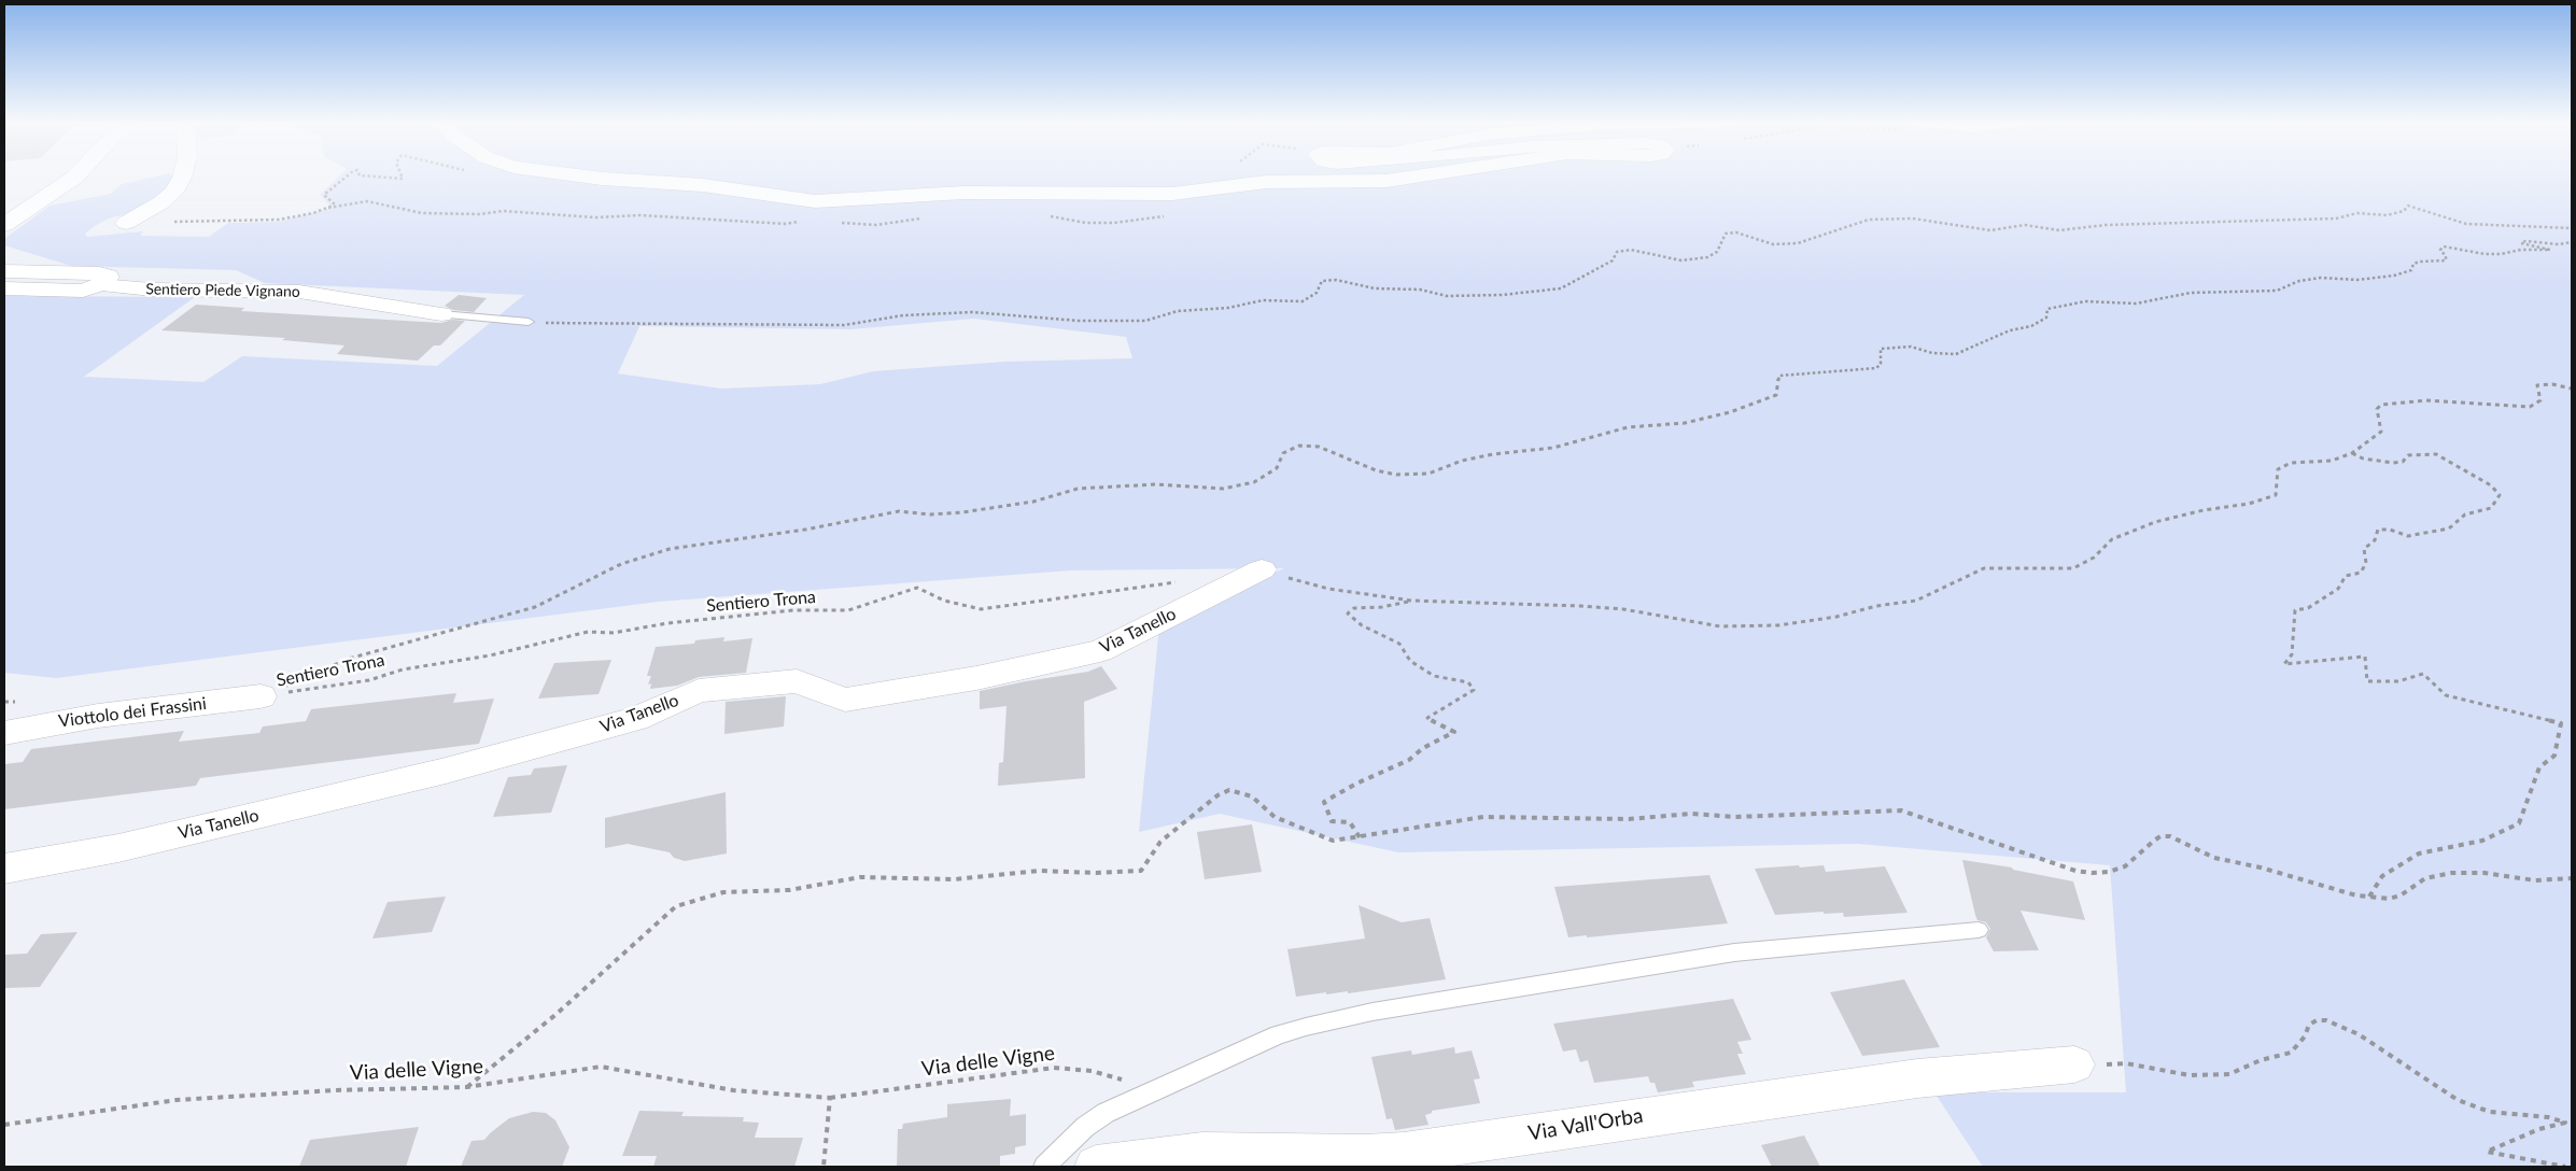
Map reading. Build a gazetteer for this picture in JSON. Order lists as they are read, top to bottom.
{
  "streets": {
    "street": [
      "Sentiero Piede Vignano",
      "Via Tanello",
      "Viottolo dei Frassini",
      "Via Vall'Orba"
    ],
    "path": ["Sentiero Trona", "Via delle Vigne"]
  },
  "crossings": [
    ["Sentiero Trona", "Viottolo dei Frassini"]
  ]
}
